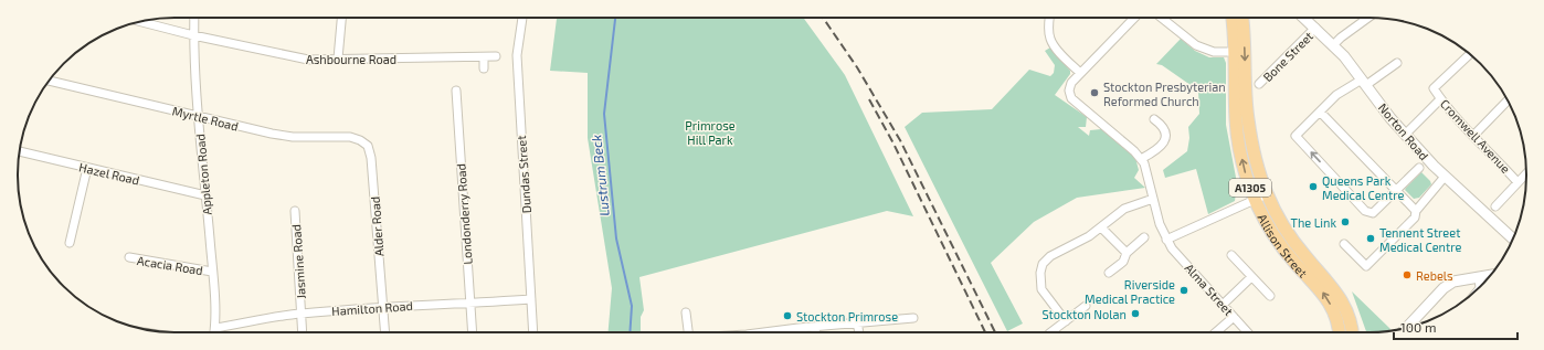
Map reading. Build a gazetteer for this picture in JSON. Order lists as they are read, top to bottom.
{
  "streets": {
    "main road": ["A1305", "Allison Street"],
    "street": [
      "Bone Street",
      "Ashbourne Road",
      "Myrtle Road",
      "Norton Road",
      "Cromwell Avenue",
      "Hazel Road",
      "Appleton Road",
      "Dundas Street",
      "Londonderry Road",
      "Alder Road",
      "Jasmine Road",
      "Acacia Road",
      "Alma Street",
      "Hamilton Road"
    ]
  },
  "crossings": [
    ["Bone Street", "Norton Road"],
    ["Ashbourne Road", "Appleton Road"],
    ["Myrtle Road", "Appleton Road"],
    ["Myrtle Road", "Alder Road"],
    ["Hazel Road", "Appleton Road"],
    ["Appleton Road", "Acacia Road"],
    ["Appleton Road", "Hamilton Road"],
    ["Dundas Street", "Hamilton Road"],
    ["Londonderry Road", "Hamilton Road"],
    ["Alder Road", "Hamilton Road"],
    ["Jasmine Road", "Hamilton Road"]
  ],
  "water": ["Lustrum Beck"],
  "parks": ["Primrose Hill Park"],
  "places": [
    "Stockton Presbyterian Reformed Church",
    "Queens Park Medical Centre",
    "The Link",
    "Tennent Street Medical Centre",
    "Rebels",
    "Riverside Medical Practice",
    "Stockton Nolan",
    "Stockton Primrose"
  ],
  "scale_bar": "100 m"
}
